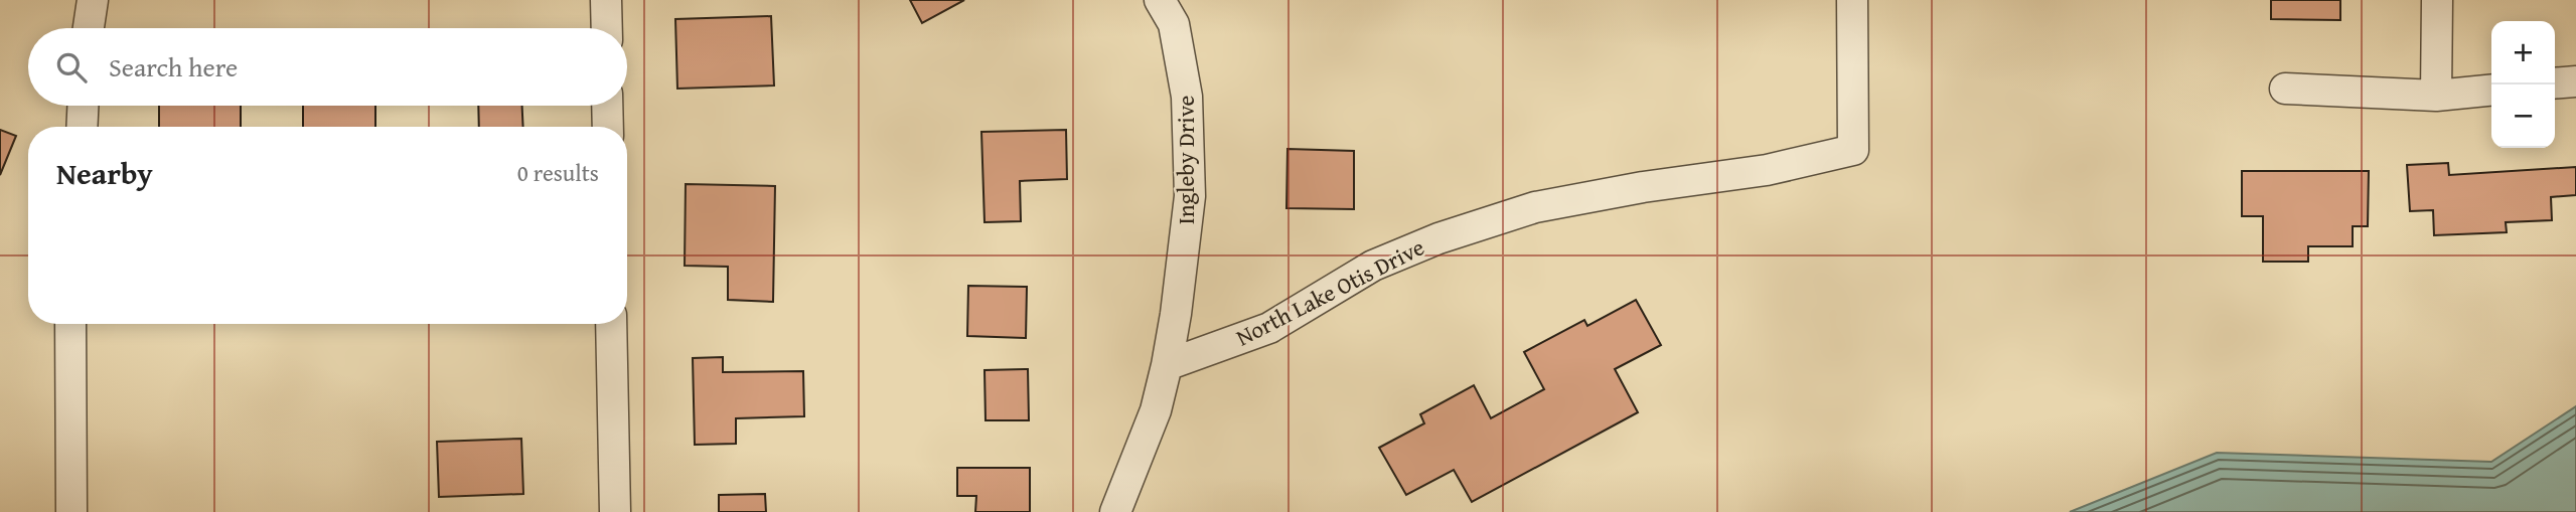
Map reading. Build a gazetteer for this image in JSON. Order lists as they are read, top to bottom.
{
  "streets": {
    "street": ["Ingleby Drive", "North Lake Otis Drive"]
  },
  "crossings": [
    ["Ingleby Drive", "North Lake Otis Drive"]
  ],
  "page": {
    "map_buttons": ["+", "−"],
    "search": "Search here",
    "heading": ["Nearby", "0 results"]
  }
}
